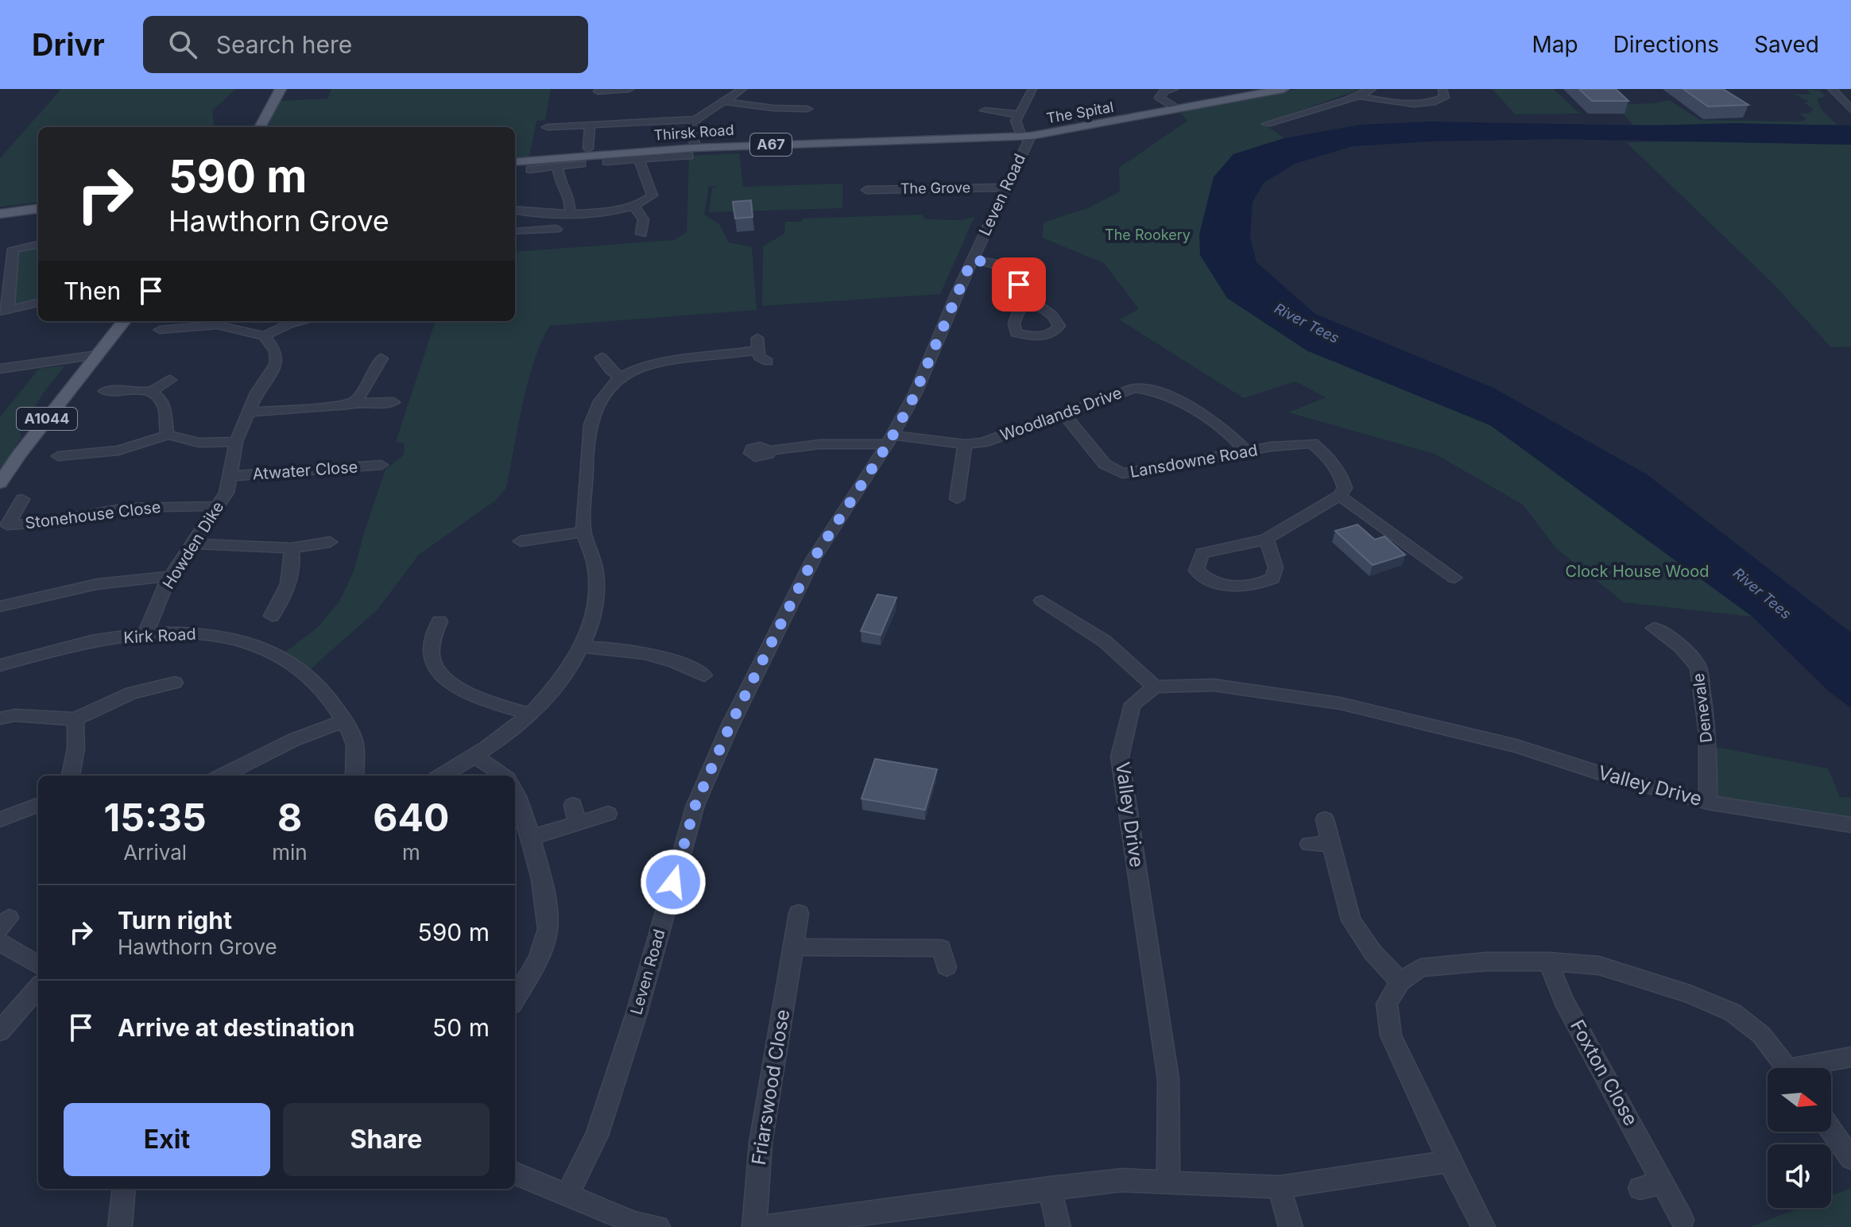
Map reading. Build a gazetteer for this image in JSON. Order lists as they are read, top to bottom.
{
  "streets": {
    "main road": [
      "The Spital",
      "Thirsk Road",
      "A67",
      "A1044"
    ],
    "street": [
      "The Grove",
      "Leven Road",
      "Woodlands Drive",
      "Lansdowne Road",
      "Atwater Close",
      "Stonehouse Close",
      "Howden Dike",
      "Kirk Road",
      "Denevale",
      "Valley Drive",
      "Foxton Close",
      "Friarswood Close"
    ]
  },
  "crossings": [
    ["The Spital", "Thirsk Road"],
    ["The Spital", "Leven Road"],
    ["Thirsk Road", "Leven Road"],
    ["The Grove", "Leven Road"],
    ["Leven Road", "Woodlands Drive"],
    ["Woodlands Drive", "Lansdowne Road"],
    ["Atwater Close", "Howden Dike"],
    ["Stonehouse Close", "Howden Dike"],
    ["Howden Dike", "Kirk Road"],
    ["Denevale", "Valley Drive"]
  ],
  "water": ["River Tees"],
  "parks": ["The Rookery", "Clock House Wood"],
  "north": "right",
  "page": {
    "header": "Drivr",
    "search": "Search here",
    "nav": ["Map", "Directions", "Saved"],
    "turn": ["590 m", "Hawthorn Grove"],
    "then": "Then",
    "eta": [
      "15:35",
      "Arrival",
      "8",
      "min",
      "640",
      "m"
    ],
    "list": [
      {
        "name": "Turn right",
        "note": "Hawthorn Grove",
        "value": "590 m"
      },
      {
        "name": "Arrive at destination",
        "value": "50 m"
      }
    ],
    "buttons": ["Exit", "Share"]
  }
}
